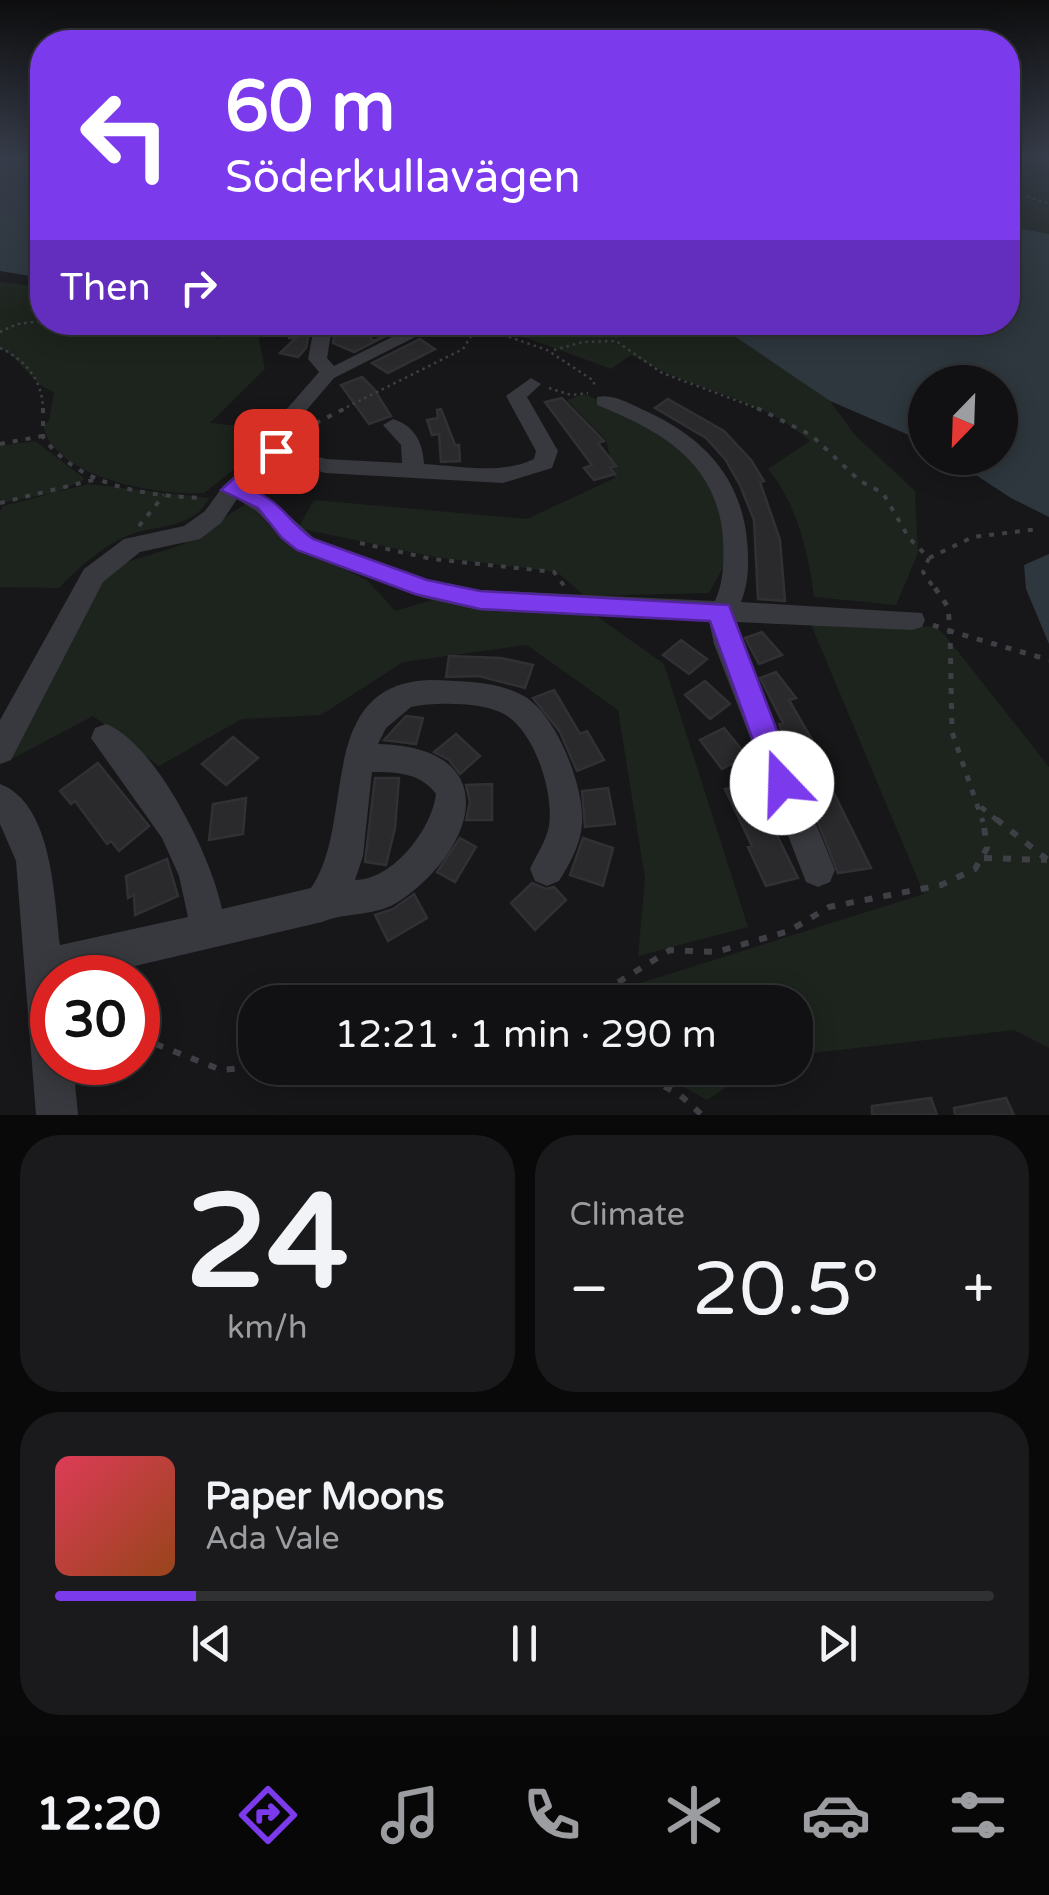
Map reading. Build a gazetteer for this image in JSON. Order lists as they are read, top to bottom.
{
  "north": "bottom left",
  "page": {
    "turn": ["60 m", "Söderkullavägen"],
    "then": "Then",
    "limit": "30",
    "trip": "12:21 · 1 min · 290 m",
    "tile": [
      ["24", "km/h"],
      "Climate"
    ],
    "heat": ["−", "20.5°", "+"],
    "song": ["Paper Moons", "Ada Vale"],
    "tabs": "12:20"
  }
}
